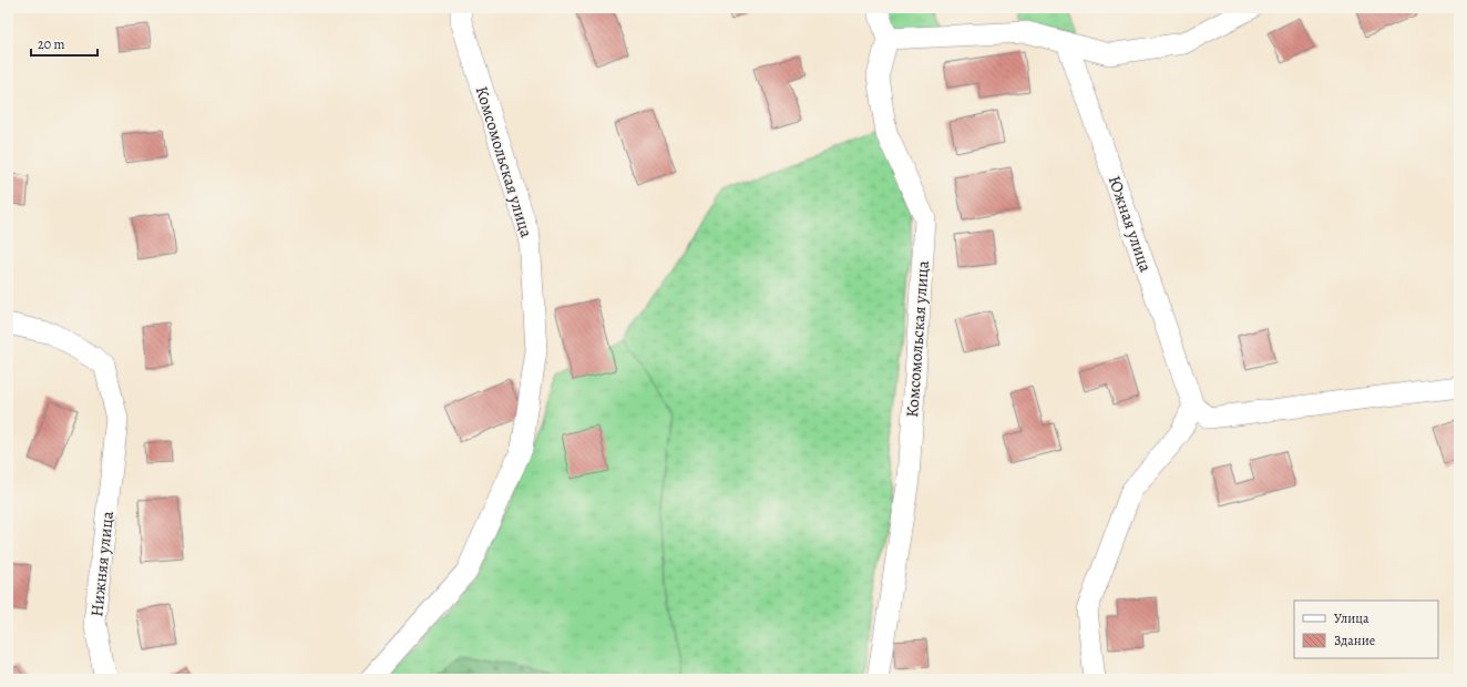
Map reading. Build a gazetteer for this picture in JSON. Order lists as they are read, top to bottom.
{
  "streets": {
    "street": ["Комсомольская улица", "Южная улица", "Нижняя улица"]
  },
  "legend": ["Улица", "Здание"],
  "scale_bar": "20 m"
}
